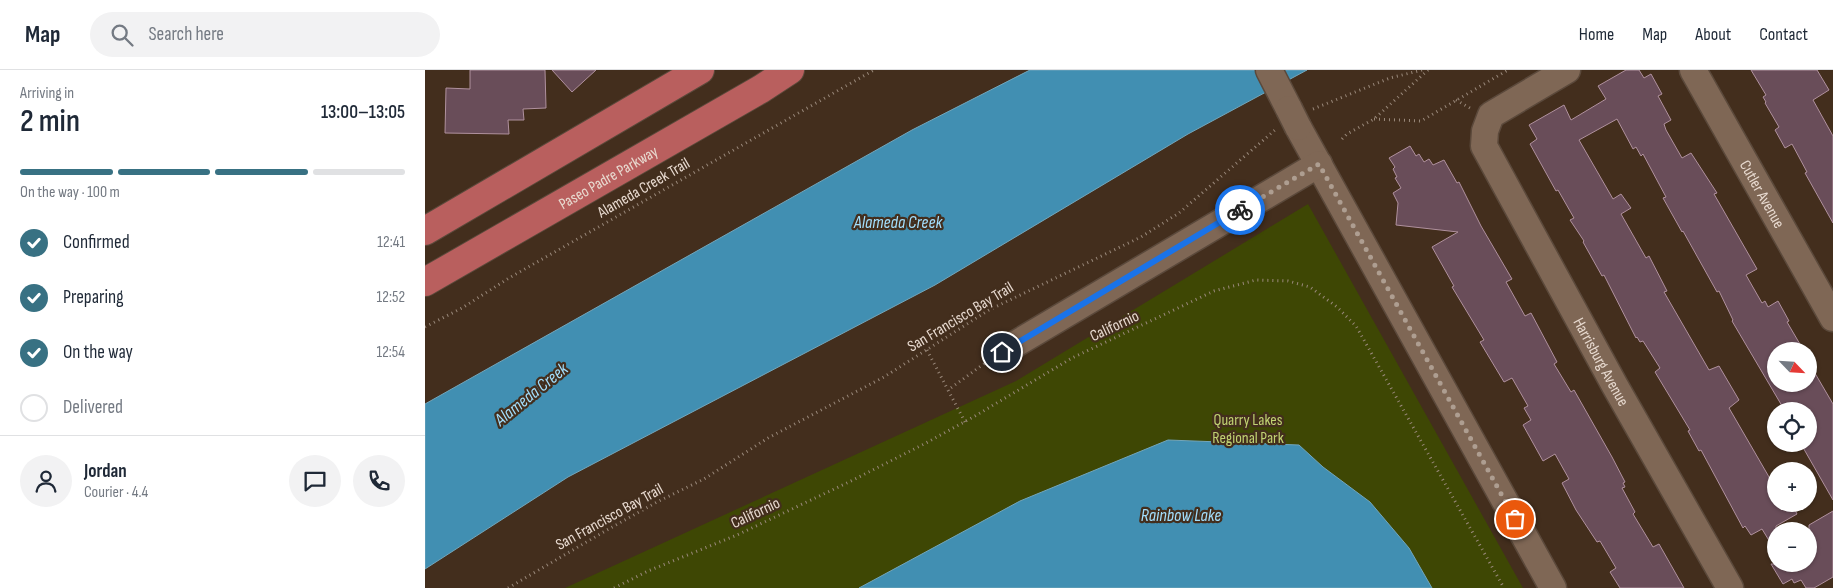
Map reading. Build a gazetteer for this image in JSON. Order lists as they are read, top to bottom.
{
  "streets": {
    "main road": ["Paseo Padre Parkway"],
    "street": ["Cutler Avenue", "Harrisburg Avenue"],
    "path": ["Alameda Creek Trail", "San Francisco Bay Trail", "Californio"]
  },
  "water": ["Alameda Creek", "Rainbow Lake"],
  "parks": ["Quarry Lakes Regional Park"],
  "north": "bottom right",
  "page": {
    "header": "Map",
    "search": "Search here",
    "nav": [
      "Home",
      "Map",
      "About",
      "Contact"
    ],
    "heading": ["2 min", "Arriving in", "13:00–13:05"],
    "panel": ["Jordan", "Courier · 4.4"],
    "bar": "On the way · 100 m",
    "list": [
      ["Confirmed", "12:41"],
      ["Preparing", "12:52"],
      ["On the way", "12:54"],
      "Delivered"
    ],
    "map_buttons": ["+", "−"]
  }
}
